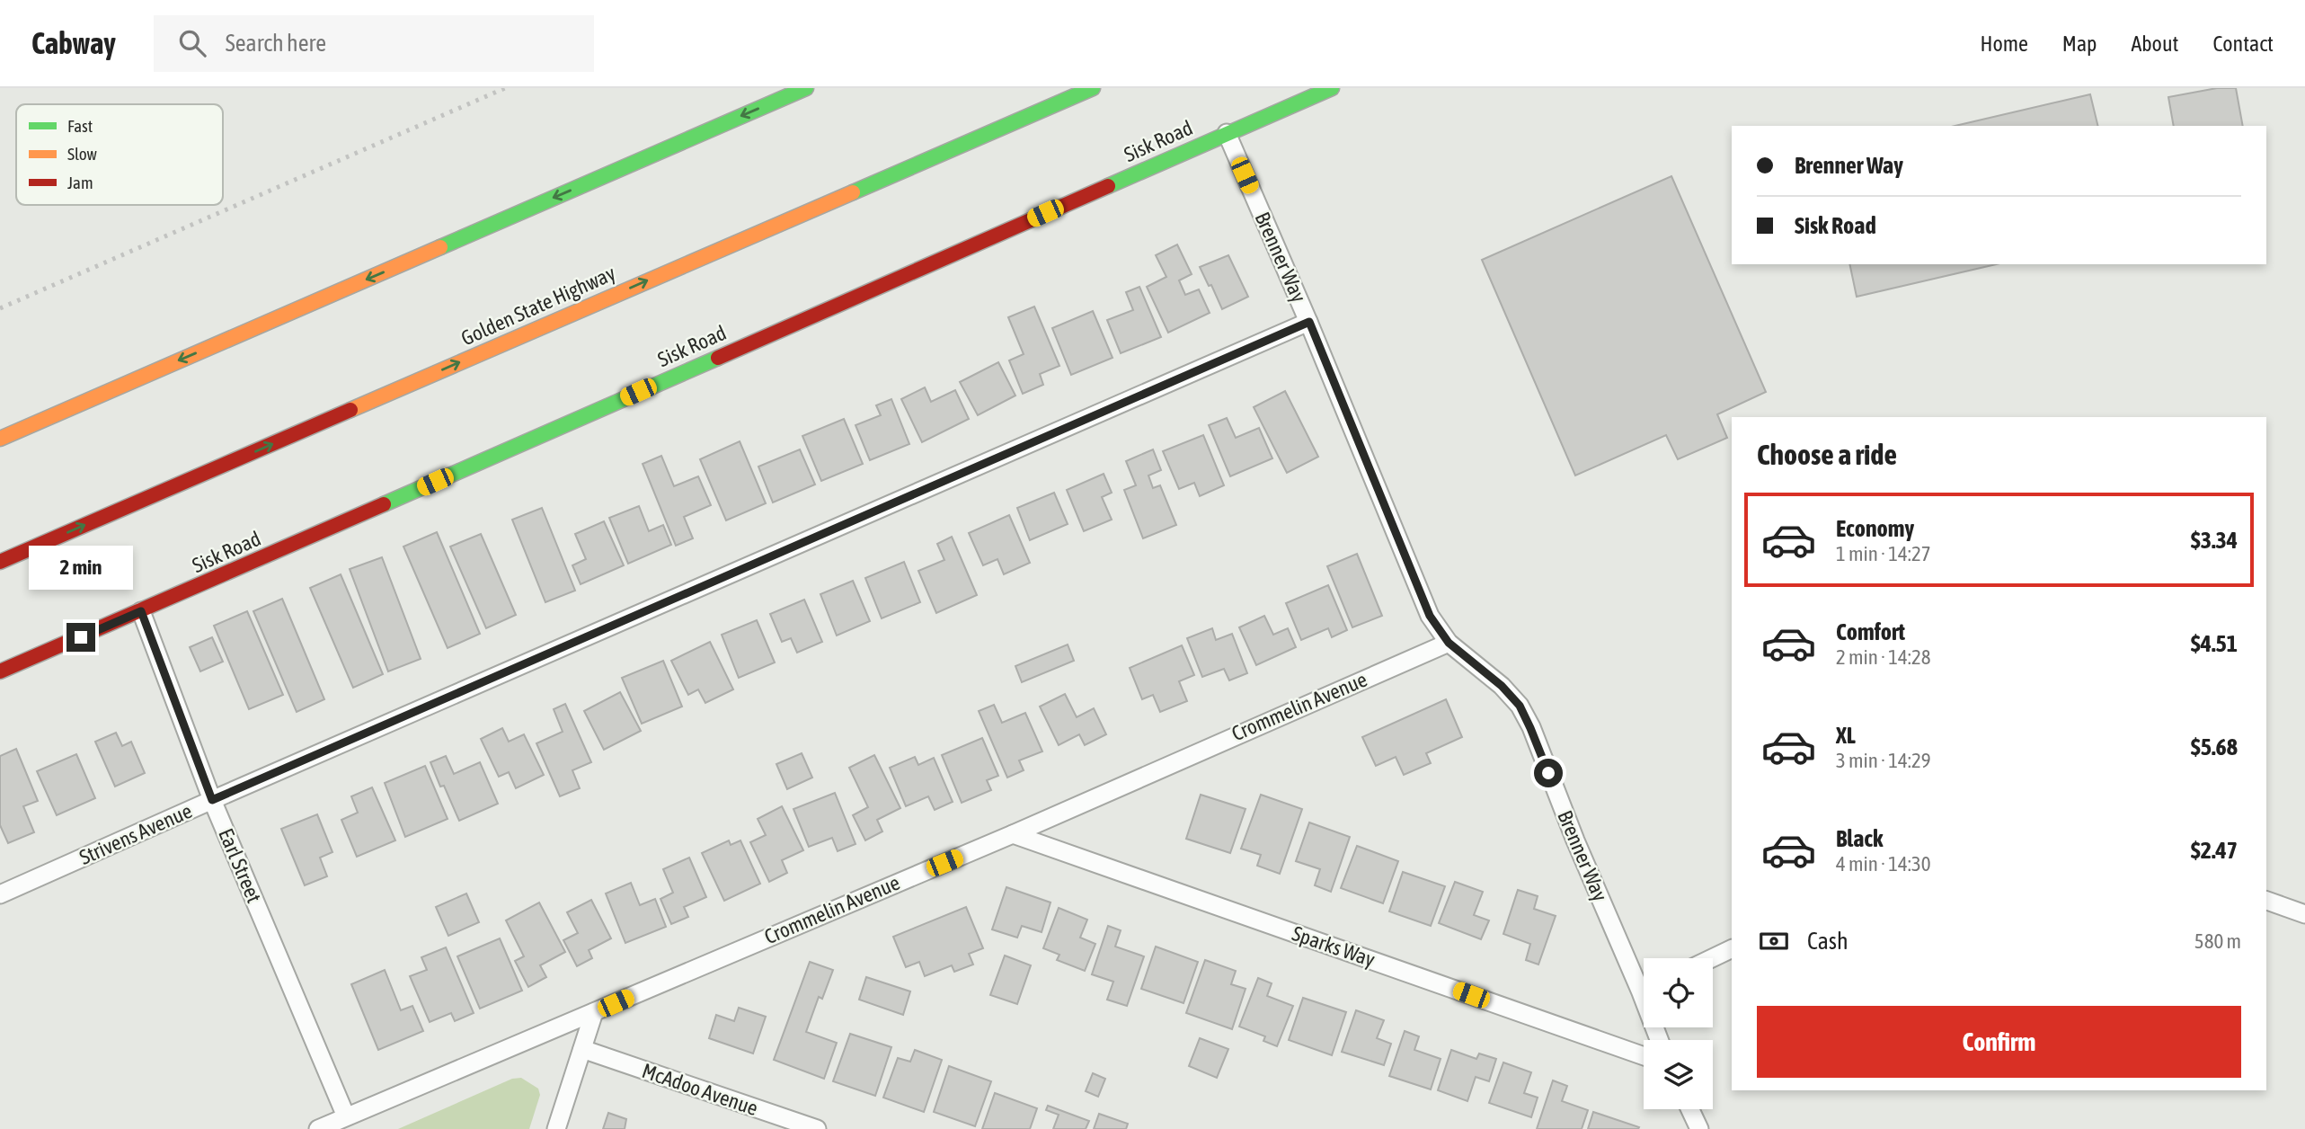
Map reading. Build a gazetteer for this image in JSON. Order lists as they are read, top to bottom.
{
  "streets": {
    "main road": ["Sisk Road", "Golden State Highway"],
    "street": [
      "Brenner Way",
      "Crommelin Avenue",
      "Strivens Avenue",
      "Earl Street",
      "Sparks Way",
      "McAdoo Avenue"
    ]
  },
  "crossings": [
    ["Sisk Road", "Brenner Way"],
    ["Sisk Road", "Earl Street"],
    ["Brenner Way", "Crommelin Avenue"],
    ["Brenner Way", "Strivens Avenue"],
    ["Crommelin Avenue", "Earl Street"],
    ["Crommelin Avenue", "Sparks Way"],
    ["Strivens Avenue", "Earl Street"]
  ],
  "legend": ["Fast", "Slow", "Jam"],
  "page": {
    "header": "Cabway",
    "search": "Search here",
    "nav": [
      "Home",
      "Map",
      "About",
      "Contact"
    ],
    "banner": ["Brenner Way", "Sisk Road"],
    "heading": "Choose a ride",
    "list": [
      {
        "name": "Economy",
        "note": "1 min · 14:27",
        "value": "$3.34"
      },
      {
        "name": "Comfort",
        "note": "2 min · 14:28",
        "value": "$4.51"
      },
      {
        "name": "XL",
        "note": "3 min · 14:29",
        "value": "$5.68"
      },
      {
        "name": "Black",
        "note": "4 min · 14:30",
        "value": "$2.47"
      }
    ],
    "bubble": "2 min",
    "pay": ["Cash", "580 m"],
    "buttons": "Confirm"
  }
}
